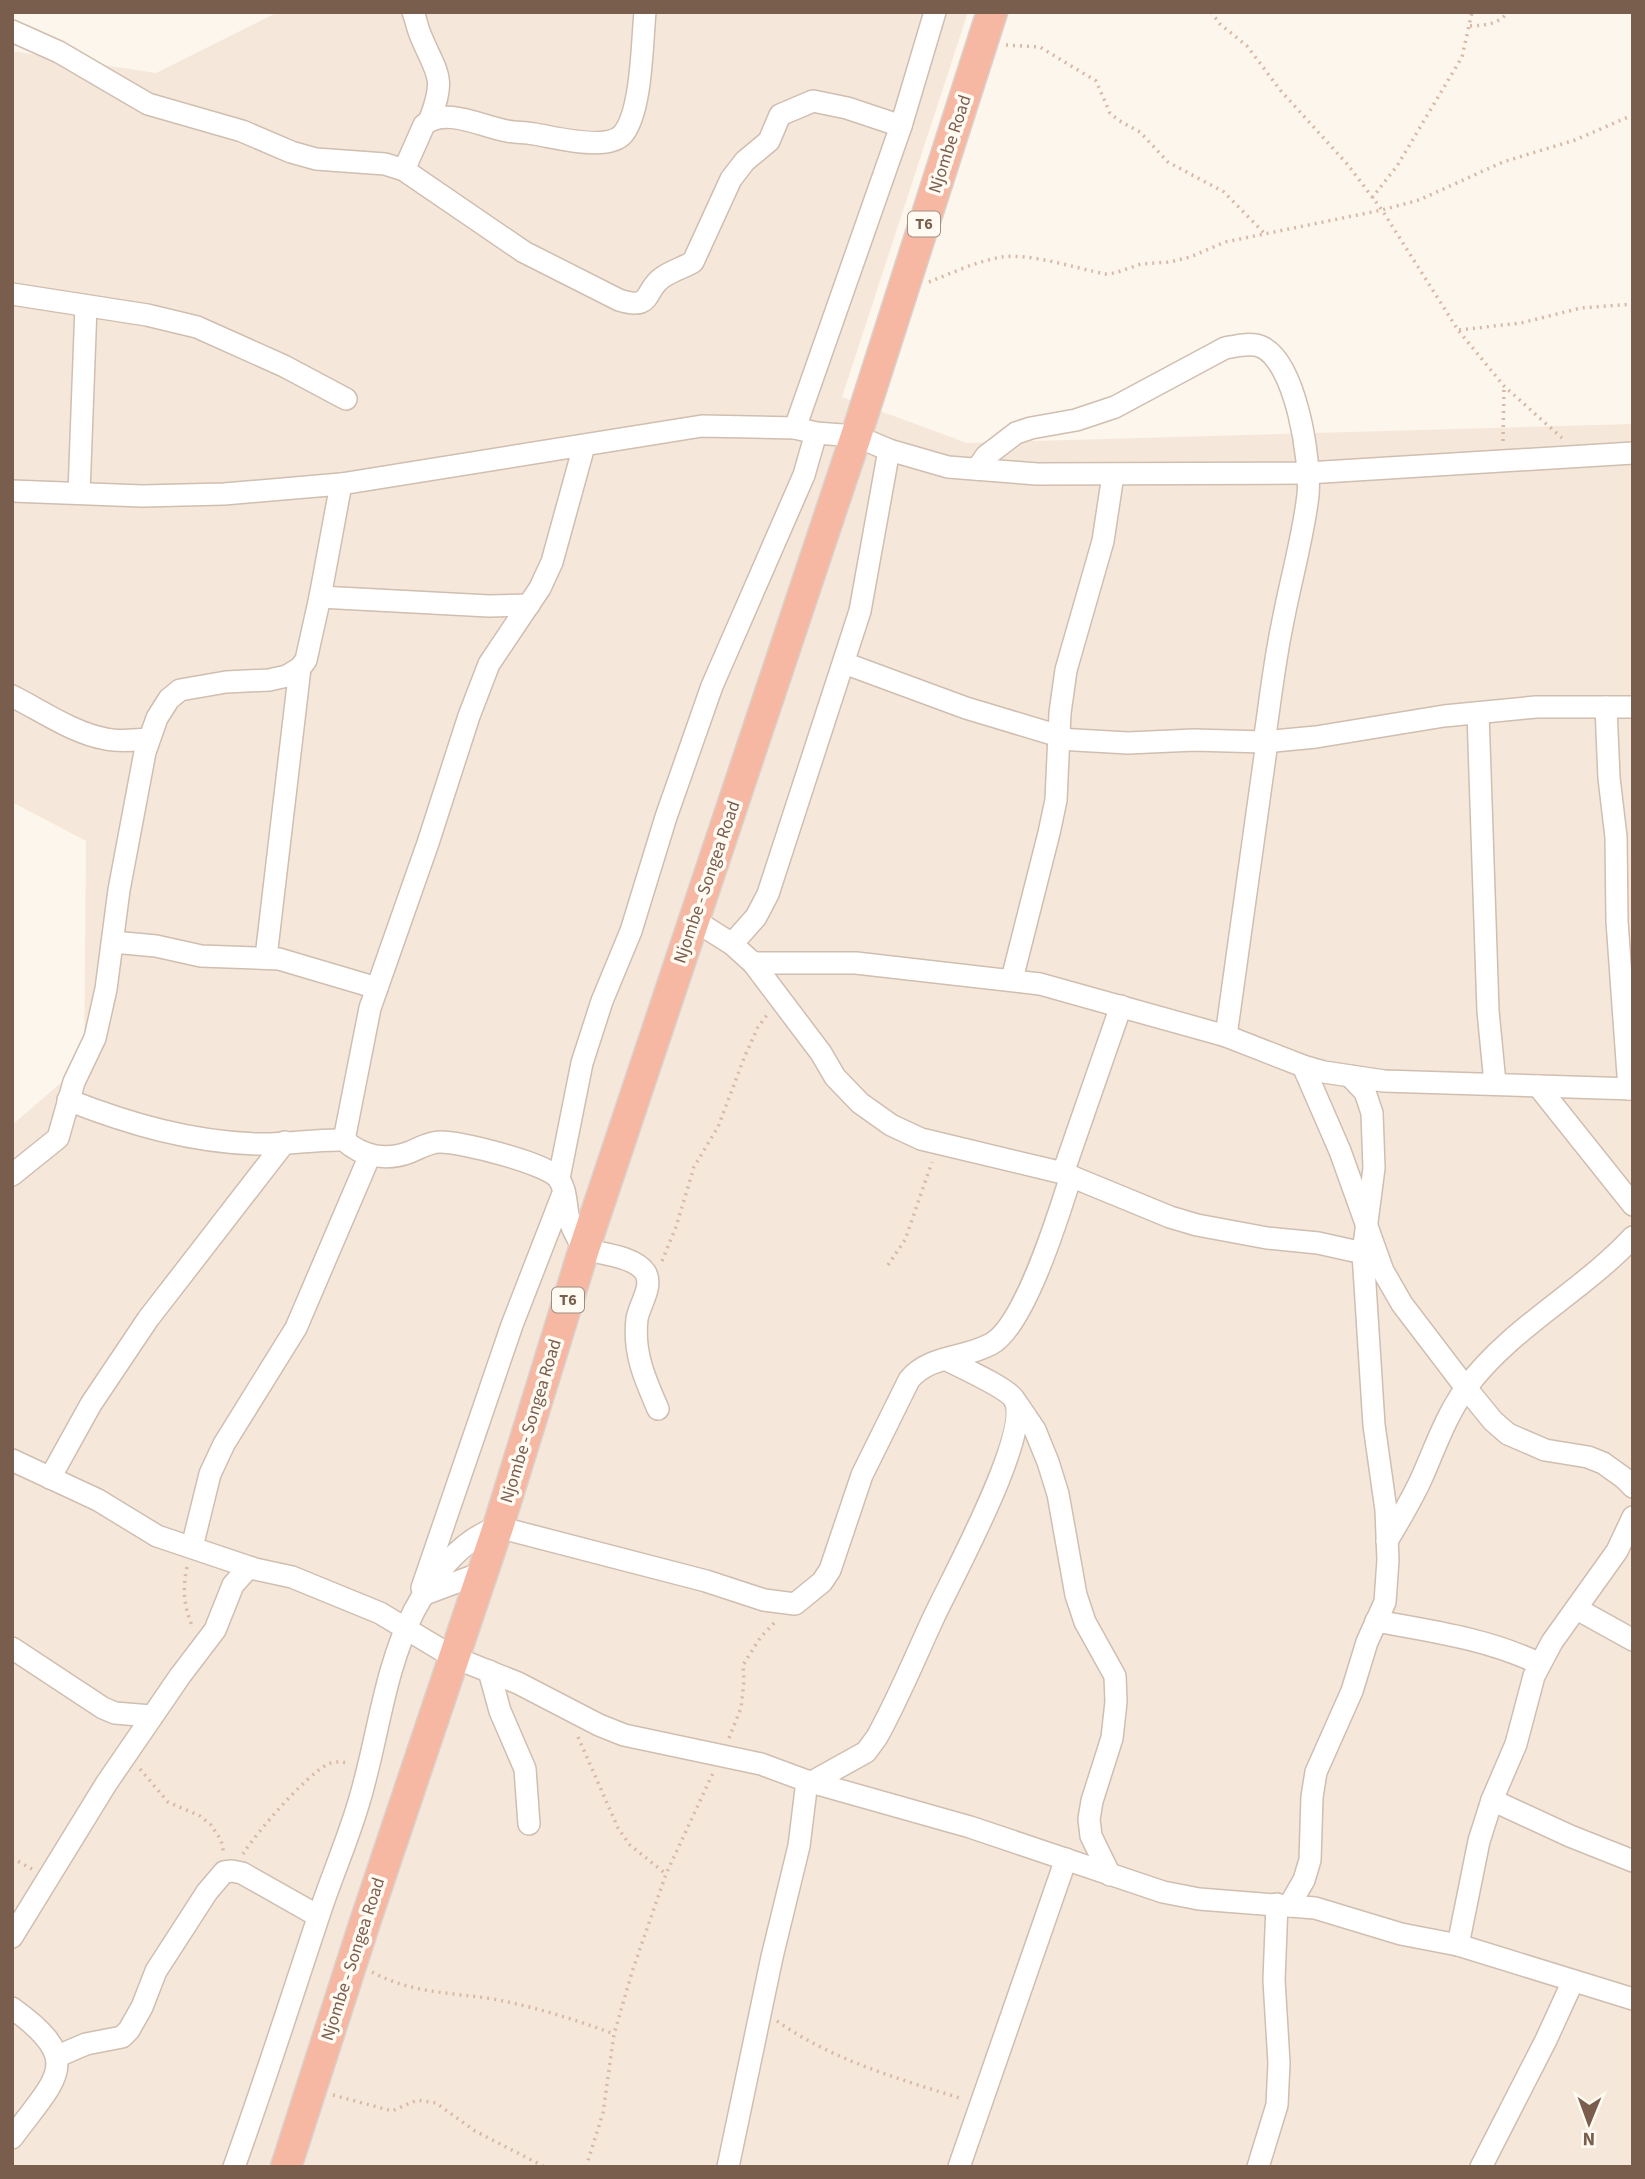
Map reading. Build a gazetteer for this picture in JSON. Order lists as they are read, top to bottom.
{
  "streets": {
    "highway": ["Njombe Road", "T6", "Njombe - Songea Road"]
  },
  "crossings": [
    ["Njombe Road", "Njombe - Songea Road"]
  ],
  "north": "bottom"
}
